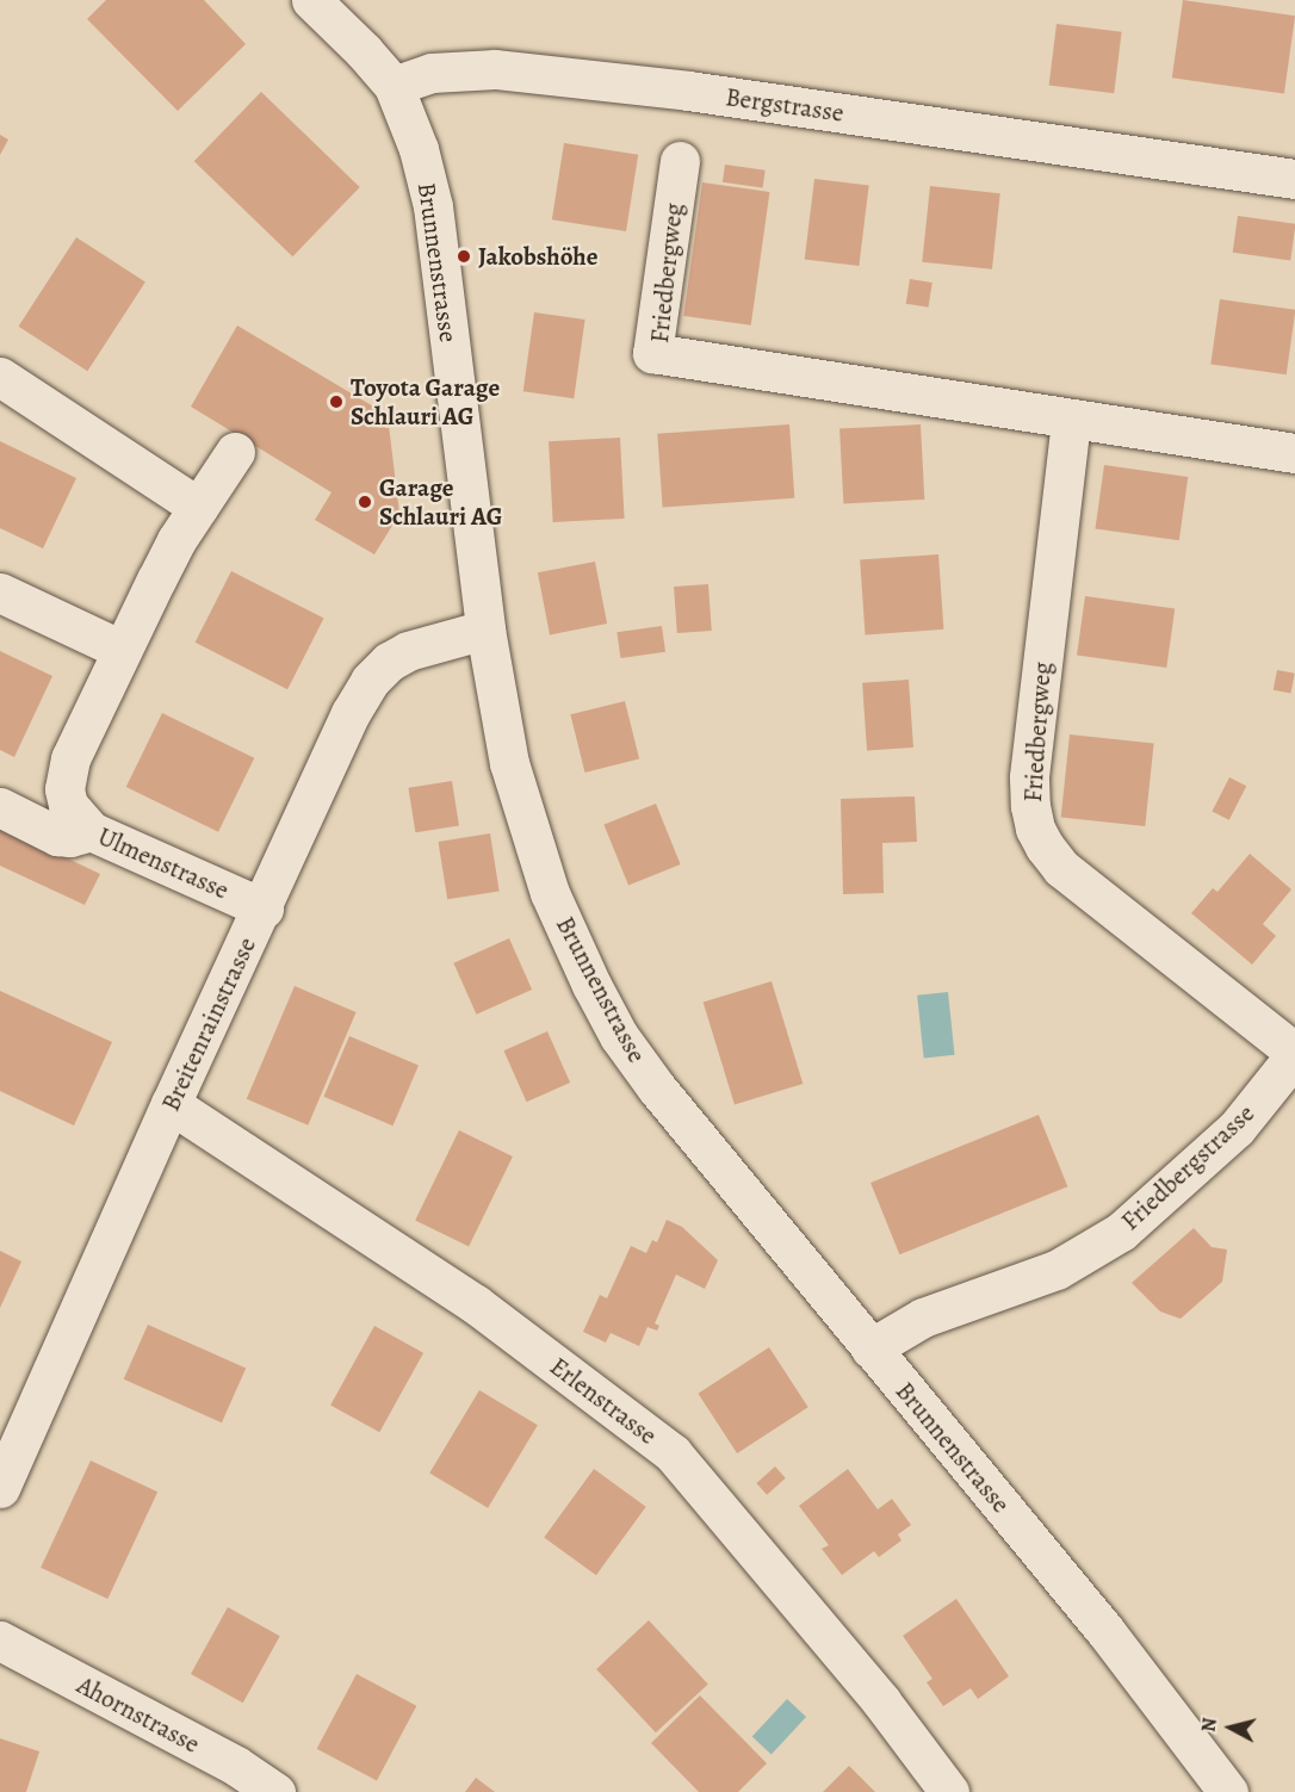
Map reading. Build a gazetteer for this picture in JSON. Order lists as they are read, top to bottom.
{
  "streets": {
    "street": [
      "Bergstrasse",
      "Brunnenstrasse",
      "Friedbergweg",
      "Ulmenstrasse",
      "Breitenrainstrasse",
      "Friedbergstrasse",
      "Erlenstrasse",
      "Ahornstrasse"
    ]
  },
  "crossings": [
    ["Bergstrasse", "Brunnenstrasse"],
    ["Brunnenstrasse", "Breitenrainstrasse"],
    ["Brunnenstrasse", "Friedbergstrasse"],
    ["Friedbergweg", "Friedbergstrasse"],
    ["Ulmenstrasse", "Breitenrainstrasse"],
    ["Breitenrainstrasse", "Erlenstrasse"]
  ],
  "places": ["Jakobshöhe", "Toyota Garage Schlauri AG", "Garage Schlauri AG"],
  "north": "left"
}
